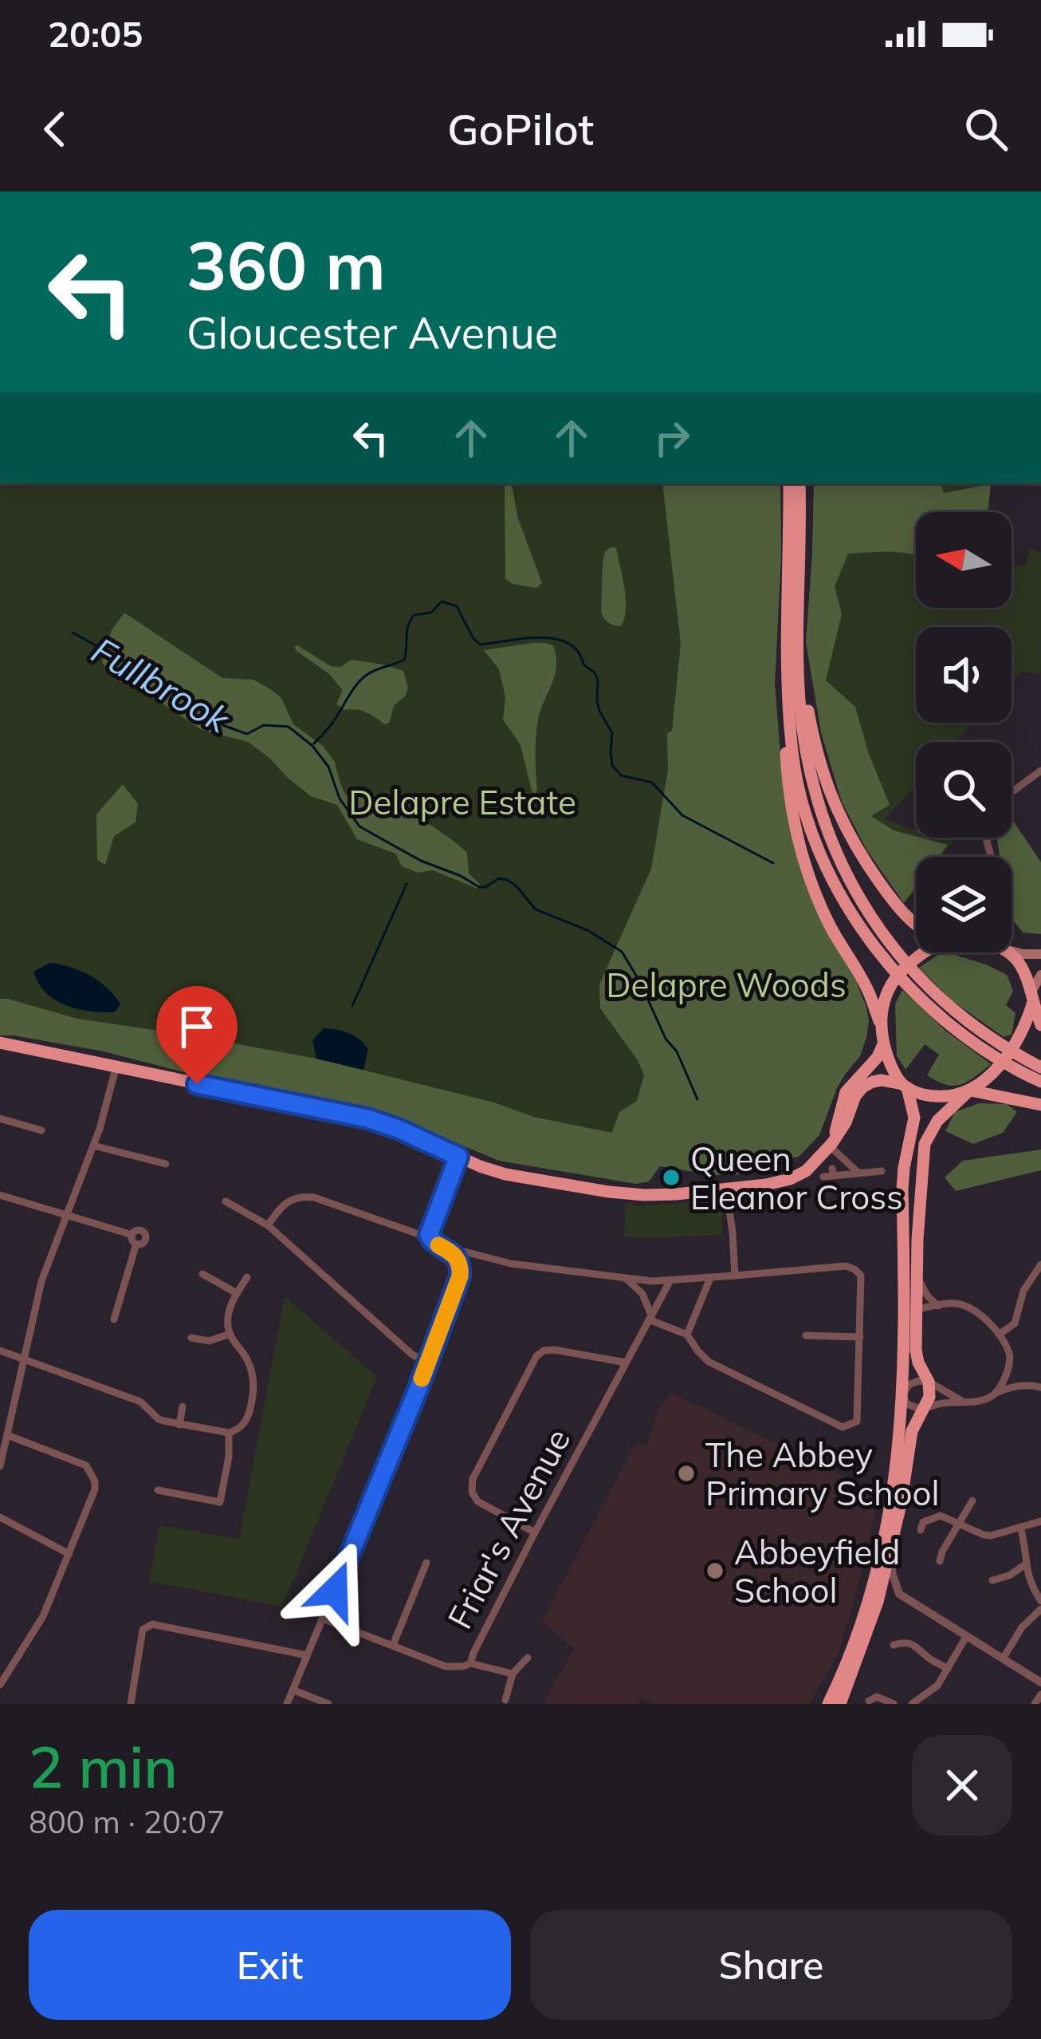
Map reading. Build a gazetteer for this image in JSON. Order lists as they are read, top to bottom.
{
  "streets": {
    "street": ["Friar's Avenue"]
  },
  "water": ["Fullbrook"],
  "parks": ["Delapre Estate", "Delapre Woods"],
  "places": ["Queen Eleanor Cross", "The Abbey Primary School", "Abbeyfield School"],
  "north": "left",
  "page": {
    "status": "20:05",
    "header": "GoPilot",
    "turn": ["360 m", "Gloucester Avenue"],
    "heading": ["2 min", "800 m · 20:07"],
    "buttons": ["Exit", "Share"]
  }
}
